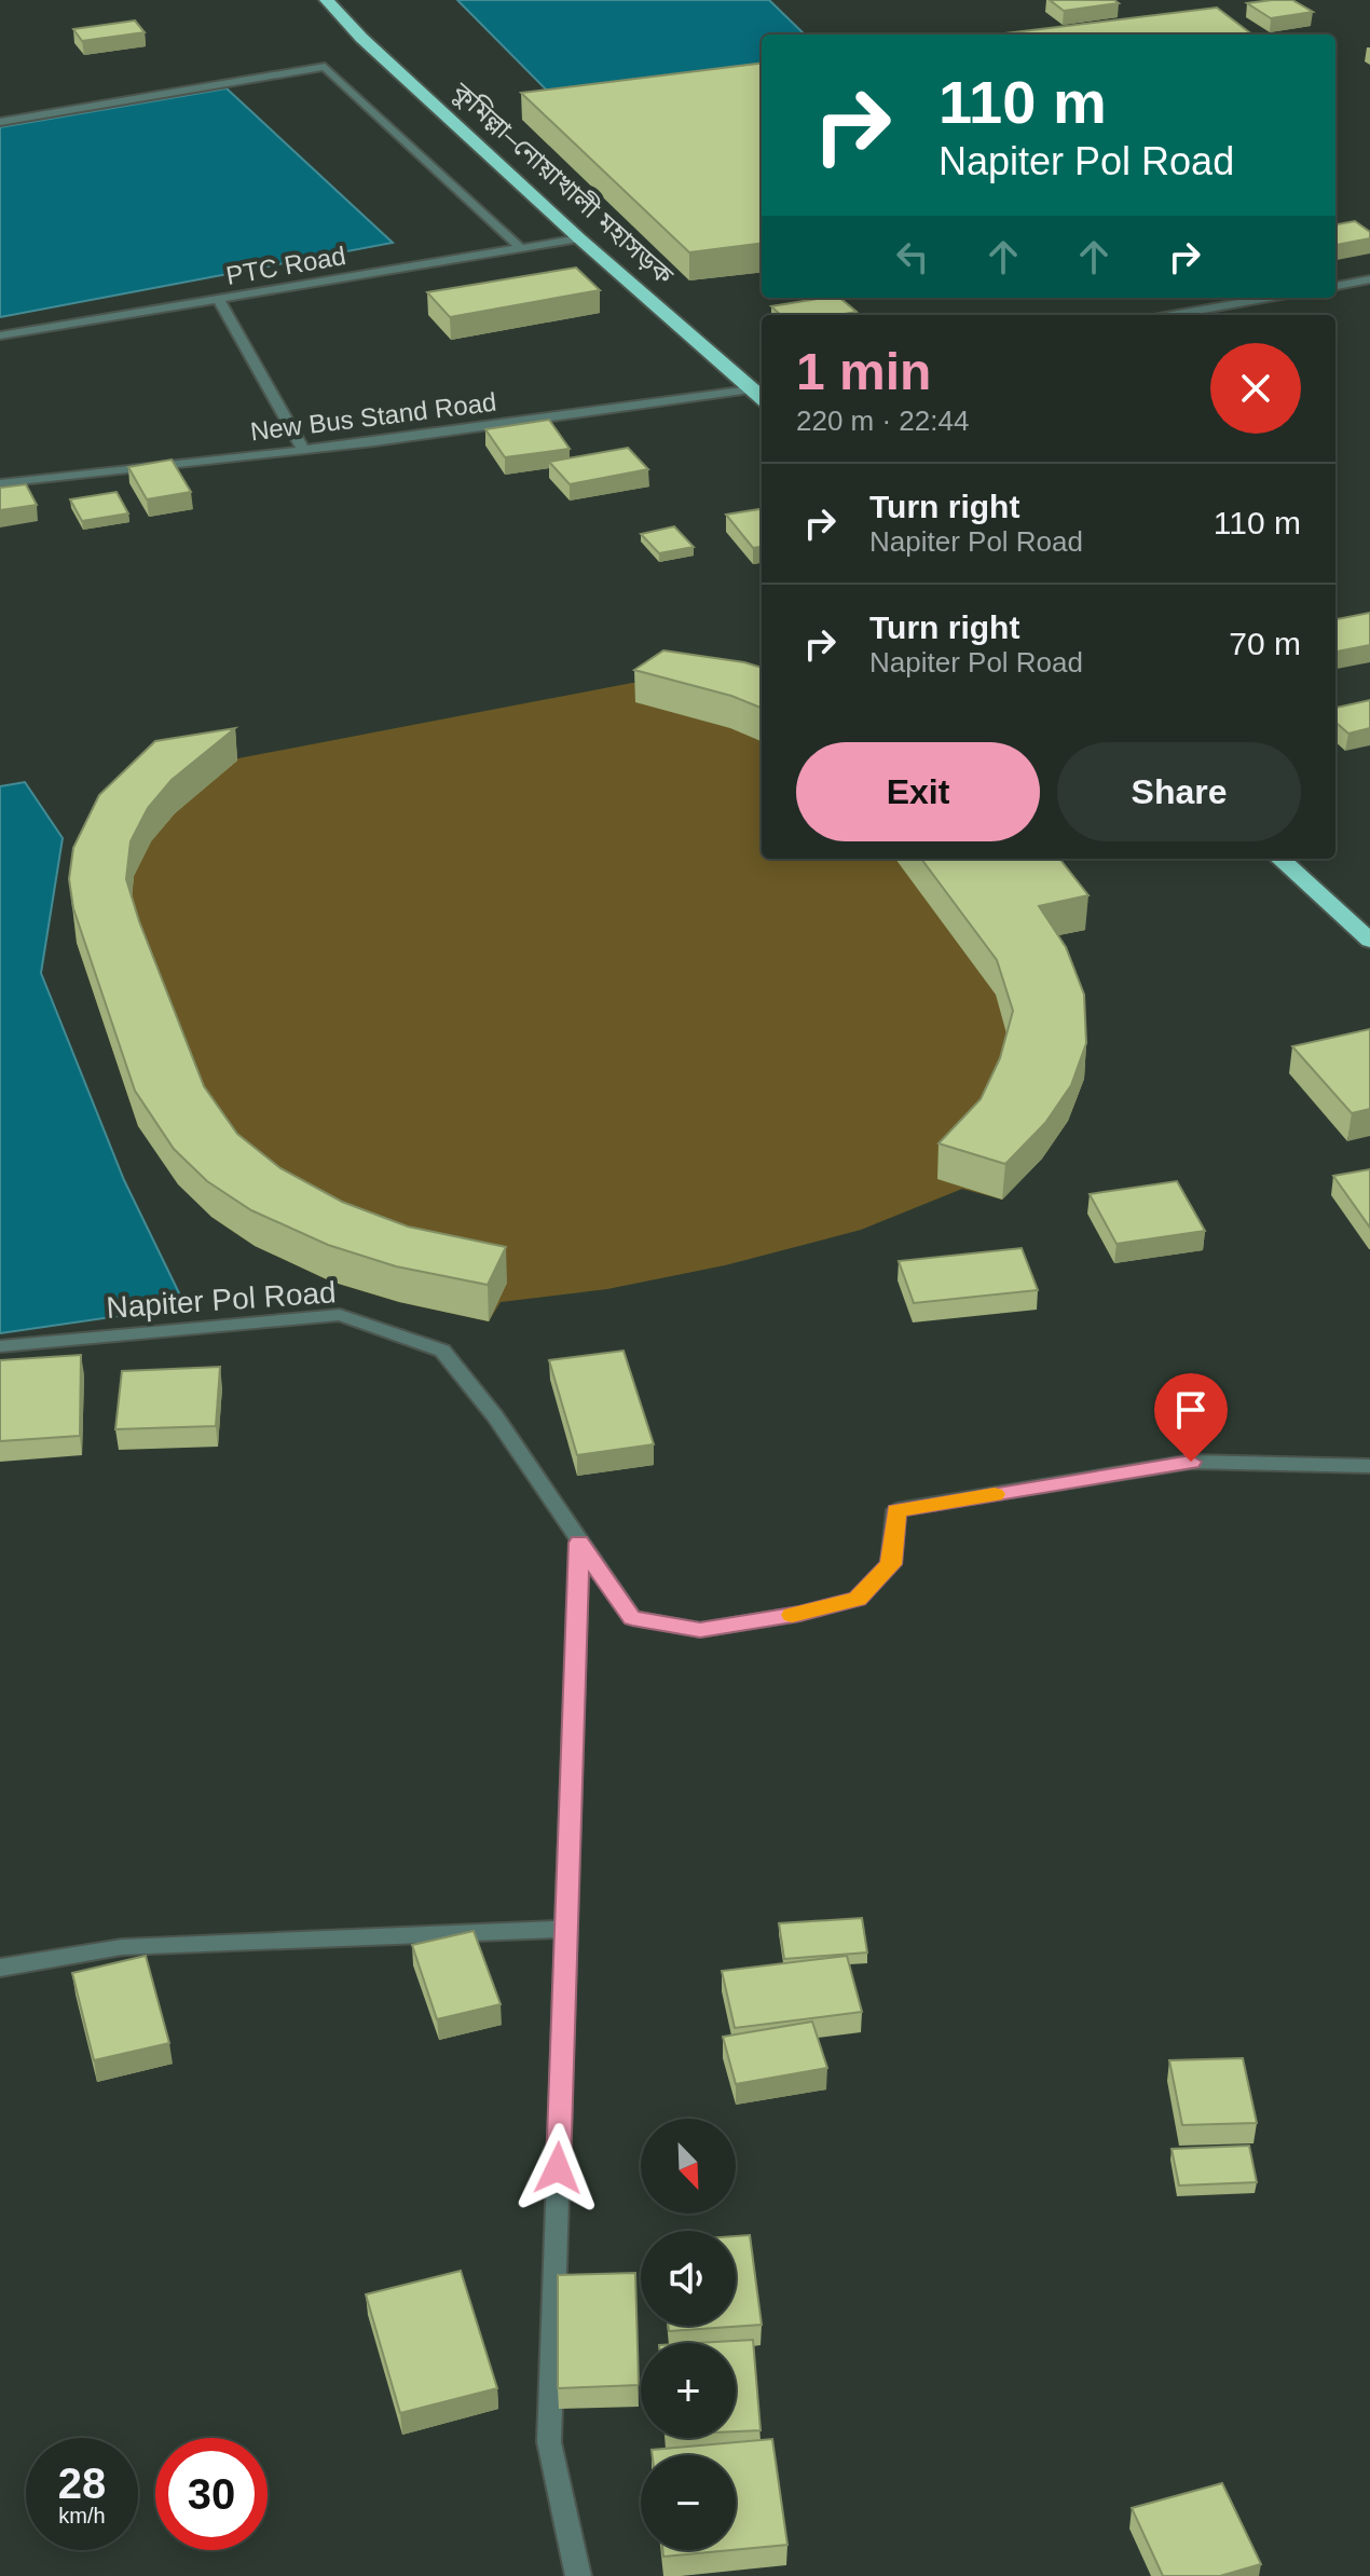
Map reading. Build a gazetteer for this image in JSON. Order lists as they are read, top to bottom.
{
  "streets": {
    "highway": ["কুমিল্লা–নোয়াখালী মহাসড়ক"],
    "street": ["PTC Road", "New Bus Stand Road", "Napiter Pol Road"]
  },
  "crossings": [
    ["কুমিল্লা–নোয়াখালী মহাসড়ক", "PTC Road"],
    ["কুমিল্লা–নোয়াখালী মহাসড়ক", "New Bus Stand Road"]
  ],
  "north": "bottom right",
  "page": {
    "turn": ["110 m", "Napiter Pol Road"],
    "heading": ["1 min", "220 m · 22:44"],
    "list": [
      {
        "name": "Turn right",
        "note": "Napiter Pol Road",
        "value": "110 m"
      },
      {
        "name": "Turn right",
        "note": "Napiter Pol Road",
        "value": "70 m"
      }
    ],
    "buttons": ["Exit", "Share"],
    "map_buttons": ["+", "−"],
    "speed": "28 km/h",
    "limit": "30"
  }
}
